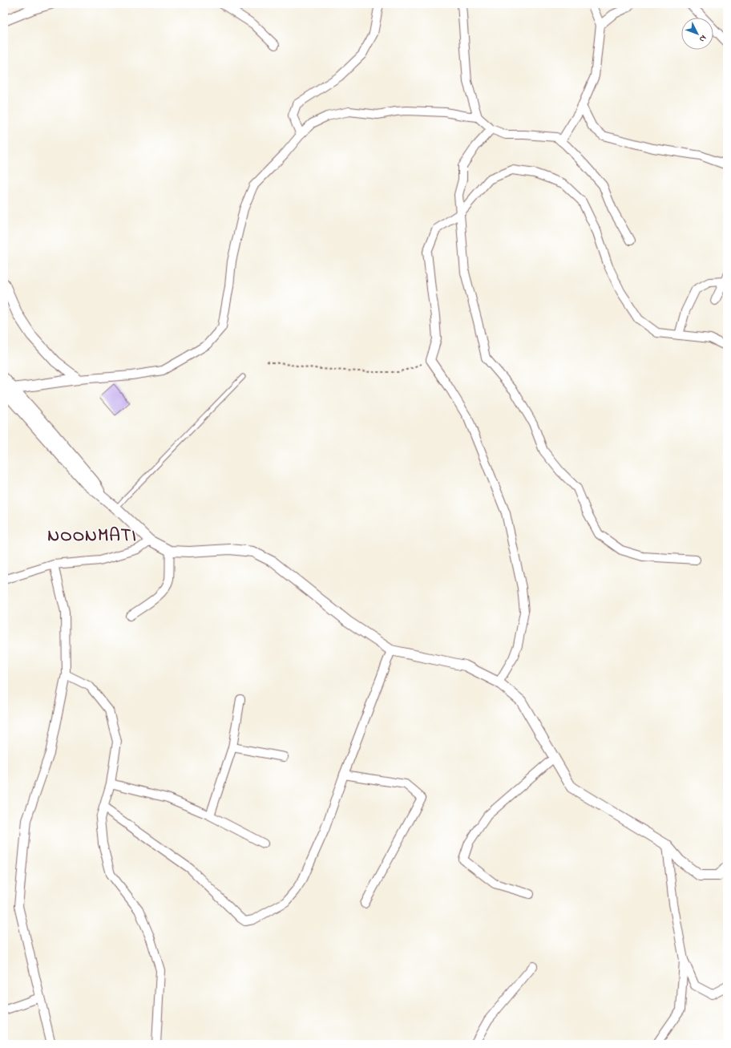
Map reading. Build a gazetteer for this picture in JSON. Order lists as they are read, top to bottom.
{
  "districts": ["NOONMATI"],
  "north": "bottom right"
}
